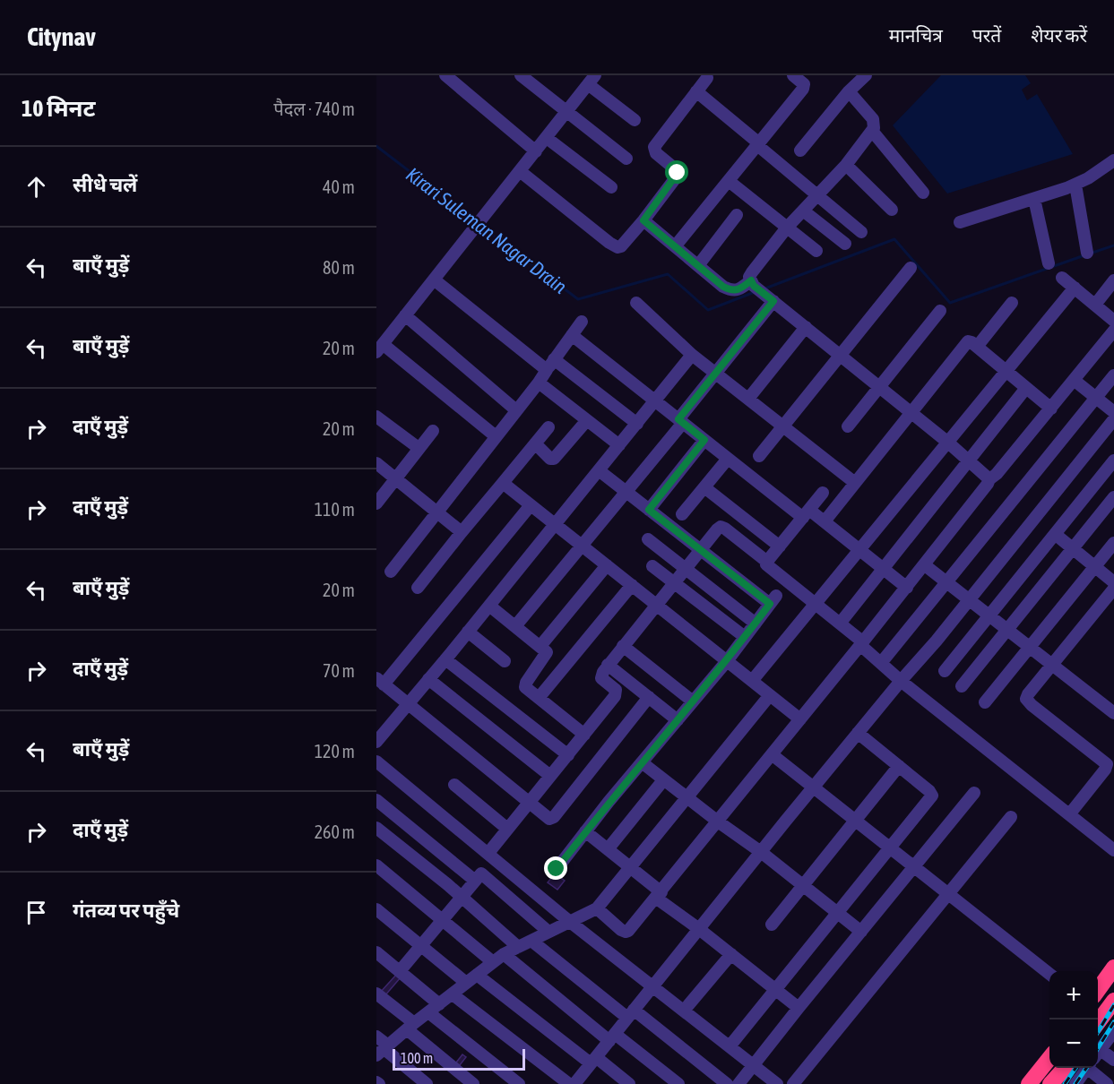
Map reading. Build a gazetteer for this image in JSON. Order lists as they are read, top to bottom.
{
  "water": ["Kirari Suleman Nagar Drain"],
  "scale_bar": "100 m",
  "page": {
    "header": "Citynav",
    "nav": ["मानचित्र", "परतें", "शेयर करें"],
    "heading": ["10 मिनट", "पैदल · 740 m"],
    "list": [
      ["सीधे चलें", "40 m"],
      ["बाएँ मुड़ें", "80 m"],
      ["बाएँ मुड़ें", "20 m"],
      ["दाएँ मुड़ें", "20 m"],
      ["दाएँ मुड़ें", "110 m"],
      ["बाएँ मुड़ें", "20 m"],
      ["दाएँ मुड़ें", "70 m"],
      ["बाएँ मुड़ें", "120 m"],
      ["दाएँ मुड़ें", "260 m"],
      "गंतव्य पर पहुँचे"
    ],
    "map_buttons": ["+", "−"],
    "scale": "100 m"
  }
}
